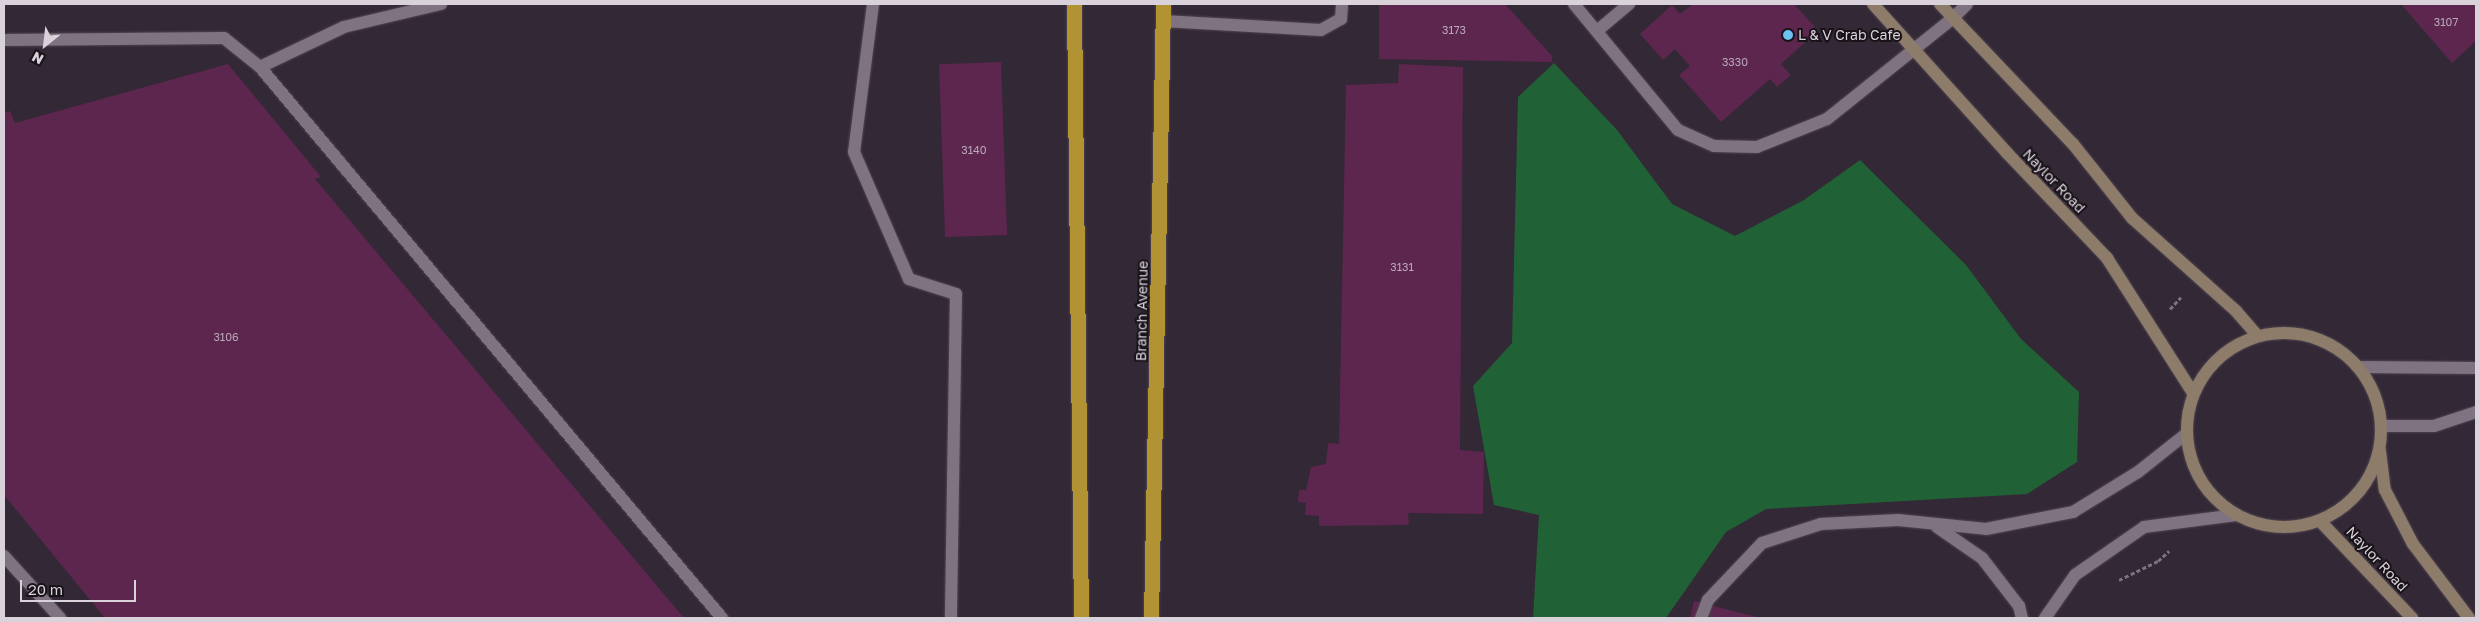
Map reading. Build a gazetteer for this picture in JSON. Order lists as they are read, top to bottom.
{
  "streets": {
    "highway": ["Branch Avenue"],
    "main road": ["Naylor Road"]
  },
  "places": ["L & V Crab Cafe"],
  "house_numbers": [
    "3107",
    "3173",
    "3330",
    "3140",
    "3131",
    "3106"
  ],
  "scale_bar": "20 m",
  "north": "bottom left"
}
